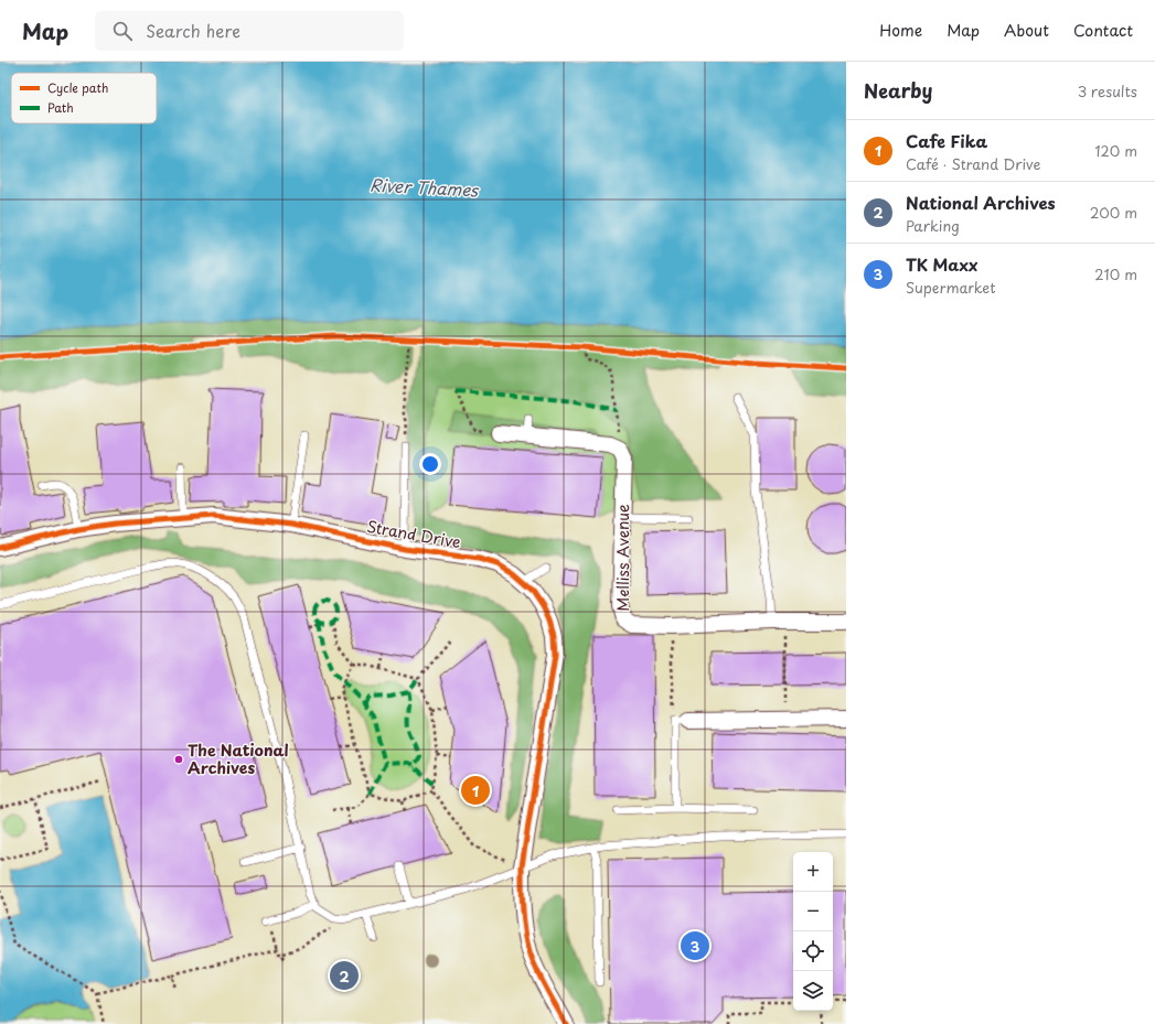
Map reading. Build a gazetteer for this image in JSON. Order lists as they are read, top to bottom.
{
  "streets": {
    "street": ["Strand Drive", "Melliss Avenue"]
  },
  "water": ["River Thames"],
  "places": ["The National Archives"],
  "legend": ["Cycle path", "Path"],
  "page": {
    "header": "Map",
    "search": "Search here",
    "nav": [
      "Home",
      "Map",
      "About",
      "Contact"
    ],
    "heading": ["Nearby", "3 results"],
    "list": [
      {
        "mark": "1",
        "name": "Cafe Fika",
        "note": "Café · Strand Drive",
        "value": "120 m"
      },
      {
        "mark": "2",
        "name": "National Archives",
        "note": "Parking",
        "value": "200 m"
      },
      {
        "mark": "3",
        "name": "TK Maxx",
        "note": "Supermarket",
        "value": "210 m"
      }
    ],
    "pins": ["1", "3", "2"],
    "map_buttons": ["+", "−"]
  }
}
